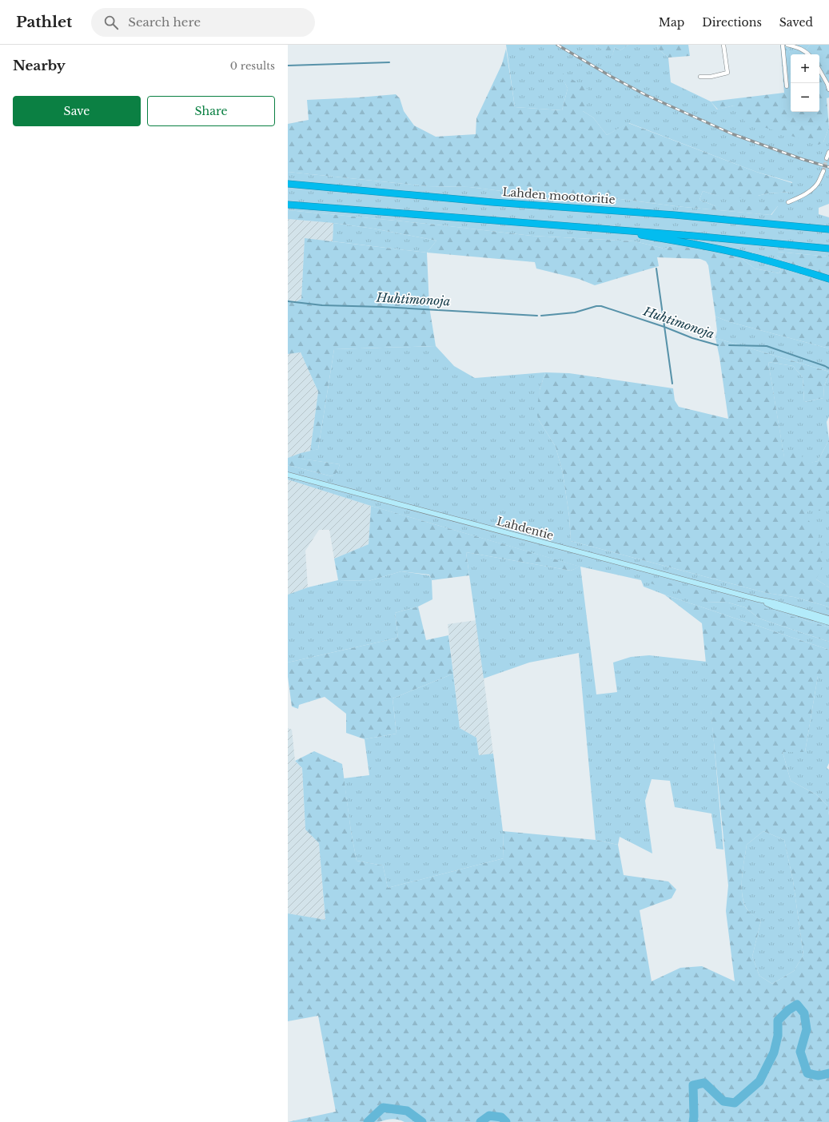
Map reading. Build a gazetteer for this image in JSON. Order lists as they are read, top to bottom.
{
  "streets": {
    "highway": ["Lahden moottoritie"],
    "main road": ["Lahdentie"]
  },
  "water": ["Huhtimonoja"],
  "page": {
    "header": "Pathlet",
    "search": "Search here",
    "nav": ["Map", "Directions", "Saved"],
    "heading": ["Nearby", "0 results"],
    "map_buttons": ["+", "−"],
    "buttons": ["Save", "Share"]
  }
}
